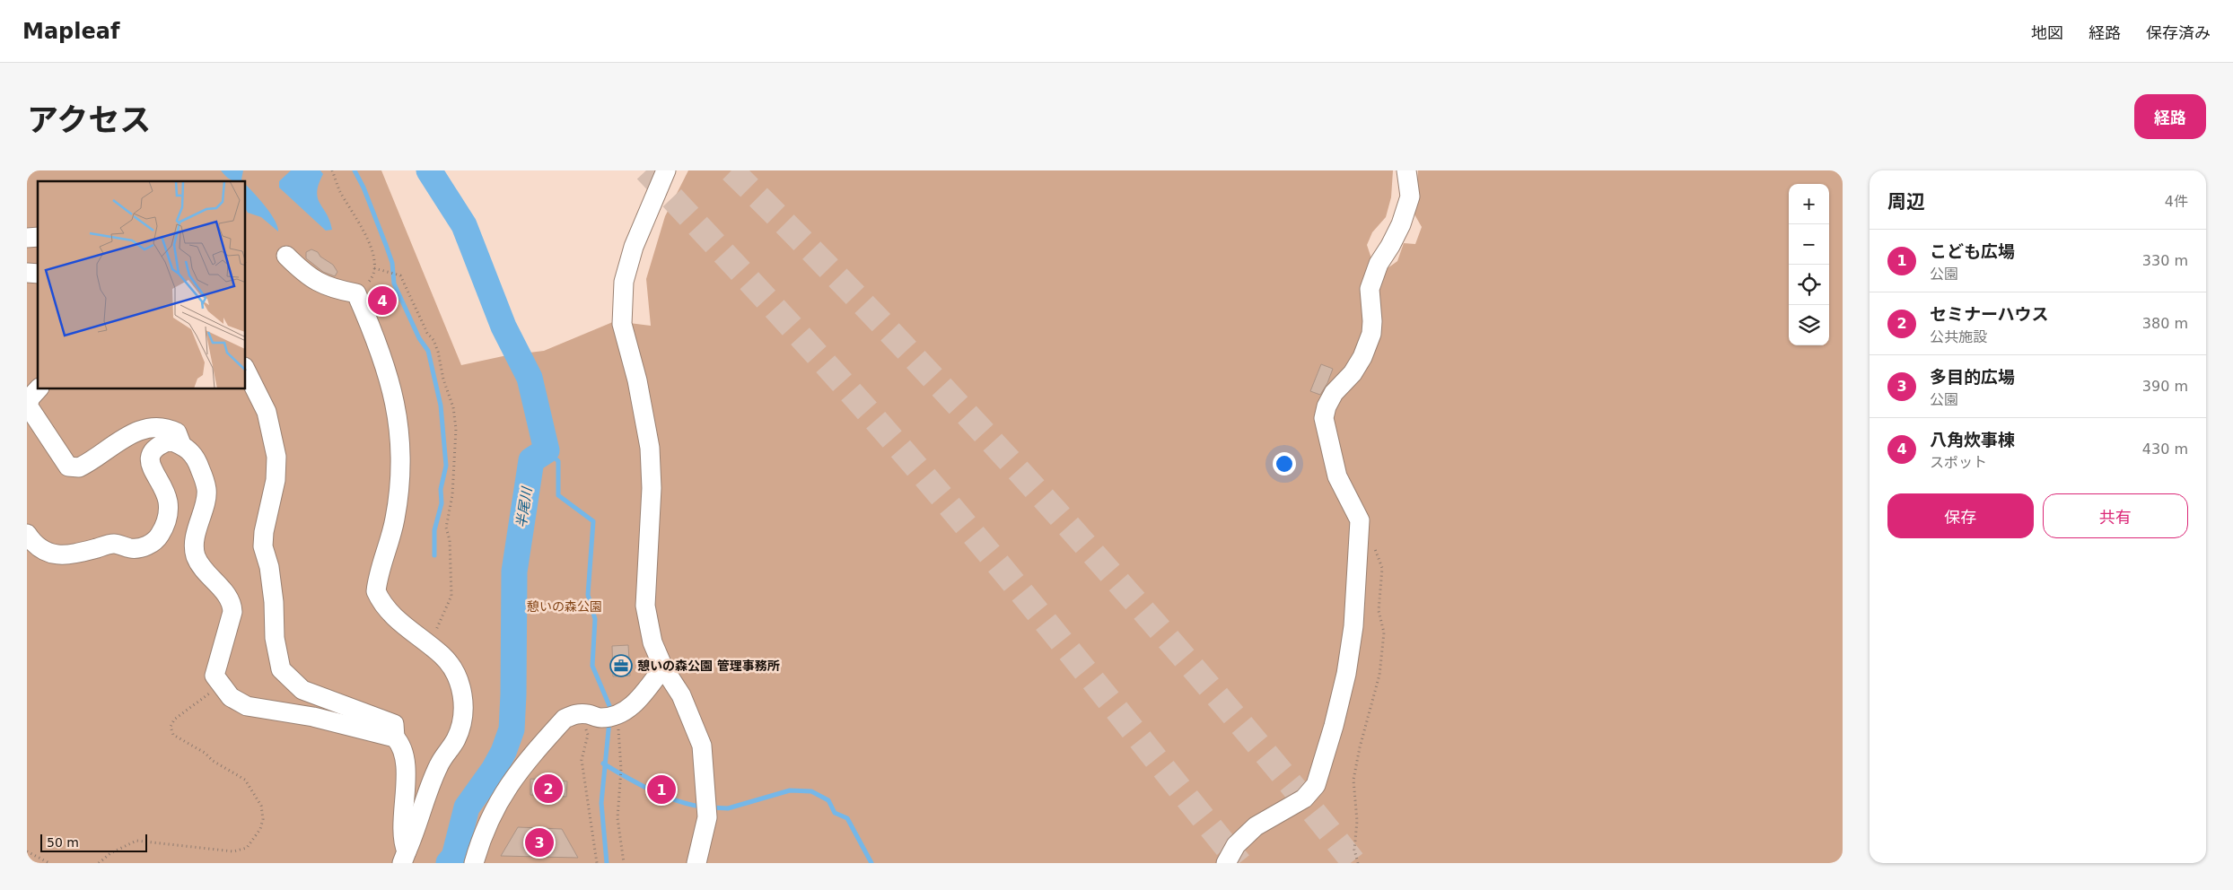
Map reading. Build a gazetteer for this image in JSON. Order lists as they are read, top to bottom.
{
  "water": ["半尾川"],
  "parks": ["憩いの森公園"],
  "places": {
    "office": ["憩いの森公園 管理事務所"]
  },
  "scale_bar": "50 m",
  "page": {
    "header": "Mapleaf",
    "nav": ["地図", "経路", "保存済み"],
    "title": "アクセス",
    "buttons": [
      "経路",
      ["保存", "共有"]
    ],
    "heading": ["周辺", "4件"],
    "map_buttons": ["+", "−"],
    "list": [
      {
        "mark": "1",
        "name": "こども広場",
        "note": "公園",
        "value": "330 m"
      },
      {
        "mark": "2",
        "name": "セミナーハウス",
        "note": "公共施設",
        "value": "380 m"
      },
      {
        "mark": "3",
        "name": "多目的広場",
        "note": "公園",
        "value": "390 m"
      },
      {
        "mark": "4",
        "name": "八角炊事棟",
        "note": "スポット",
        "value": "430 m"
      }
    ],
    "pins": [
      "4",
      "2",
      "1",
      "3"
    ],
    "scale": "50 m"
  }
}
